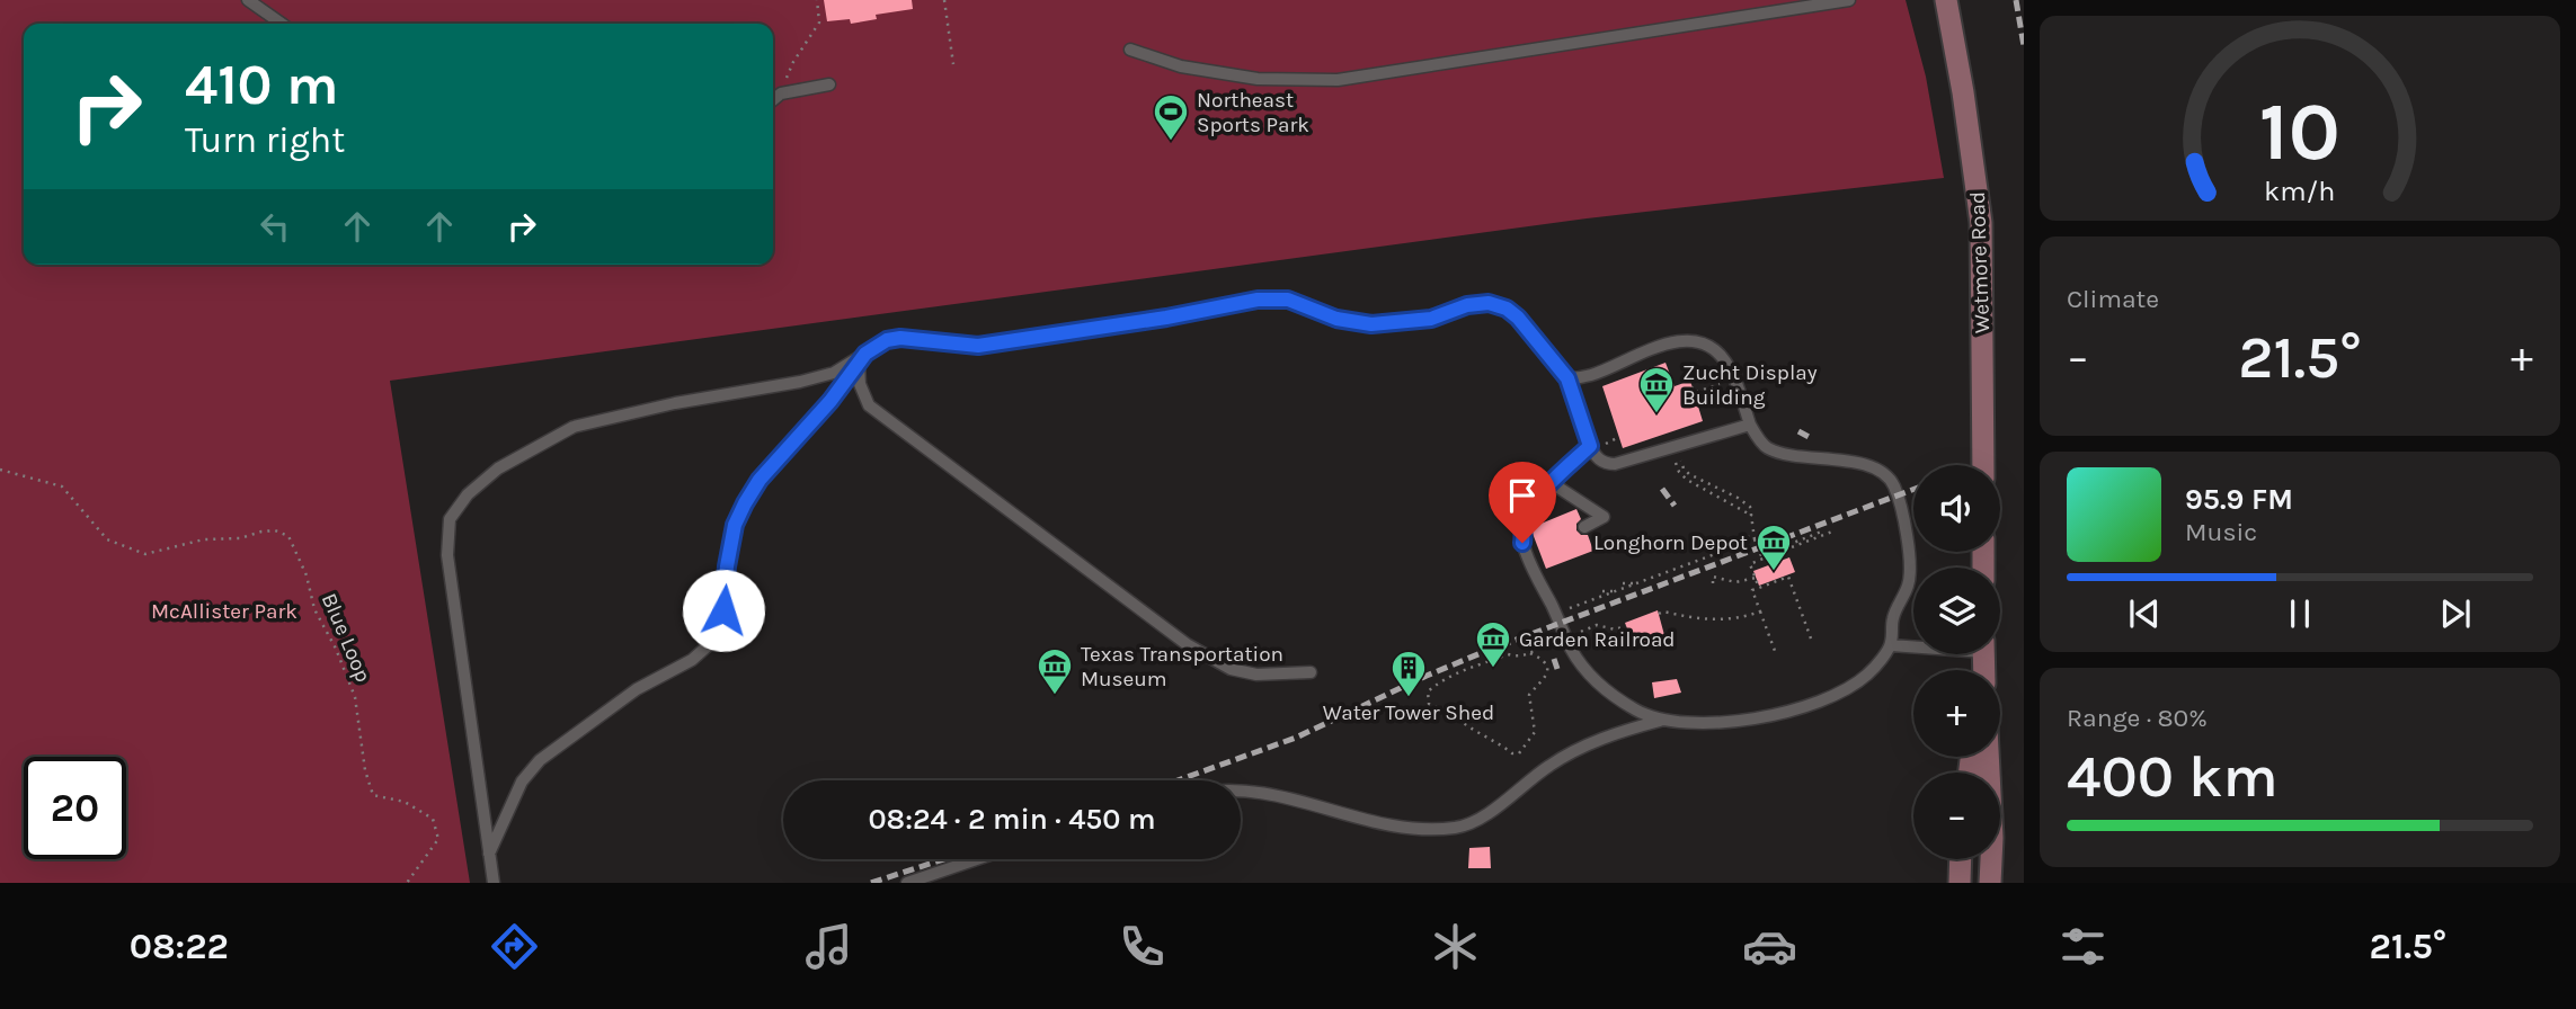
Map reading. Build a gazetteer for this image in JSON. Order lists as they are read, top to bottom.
{
  "streets": {
    "main road": ["Wetmore Road"],
    "path": ["Blue Loop"]
  },
  "parks": ["McAllister Park"],
  "places": {
    "sports": ["Northeast Sports Park"],
    "museum": [
      "Zucht Display Building",
      "Longhorn Depot",
      "Garden Railroad",
      "Texas Transportation Museum"
    ],
    "building": ["Water Tower Shed"]
  },
  "page": {
    "turn": ["410 m", "Turn right"],
    "tile": [
      "Climate",
      ["Range · 80%", "400 km"]
    ],
    "heat": ["−", "21.5°", "+"],
    "map_buttons": ["+", "−"],
    "song": ["95.9 FM", "Music"],
    "limit": "20",
    "trip": "08:24 · 2 min · 450 m",
    "tabs": ["08:22", "21.5°"],
    "gauge": ["10", "km/h"]
  }
}
